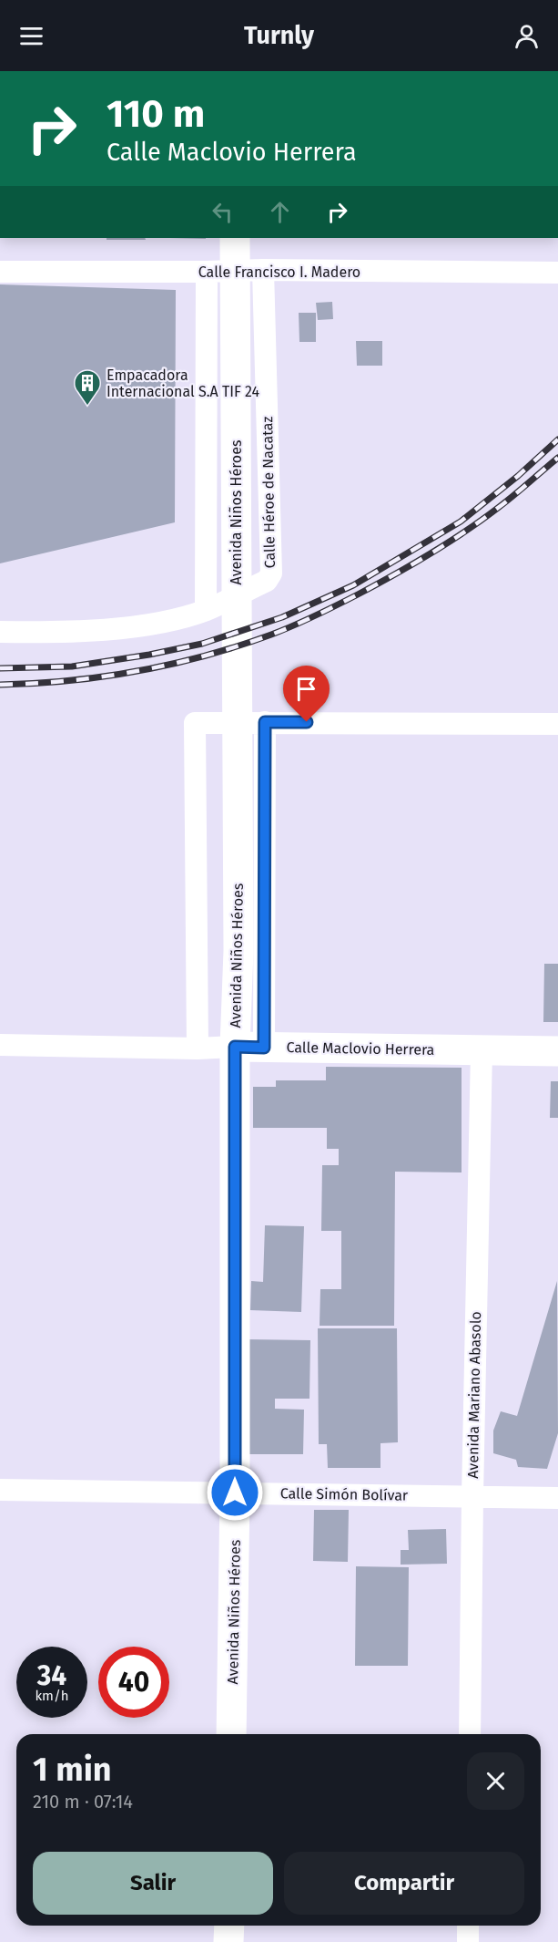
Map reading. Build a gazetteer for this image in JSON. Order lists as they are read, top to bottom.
{
  "streets": {
    "street": [
      "Calle Francisco I. Madero",
      "Calle Héroe de Nacataz",
      "Avenida Niños Héroes",
      "Calle Maclovio Herrera",
      "Avenida Mariano Abasolo",
      "Calle Simón Bolívar"
    ]
  },
  "crossings": [
    ["Calle Francisco I. Madero", "Calle Héroe de Nacataz"],
    ["Calle Francisco I. Madero", "Avenida Niños Héroes"],
    ["Calle Héroe de Nacataz", "Avenida Niños Héroes"],
    ["Avenida Niños Héroes", "Calle Maclovio Herrera"],
    ["Avenida Niños Héroes", "Calle Simón Bolívar"],
    ["Calle Maclovio Herrera", "Avenida Mariano Abasolo"],
    ["Avenida Mariano Abasolo", "Calle Simón Bolívar"]
  ],
  "places": {
    "building": ["Empacadora Internacional S.A TIF 24"]
  },
  "page": {
    "header": "Turnly",
    "turn": ["110 m", "Calle Maclovio Herrera"],
    "speed": "34 km/h",
    "limit": "40",
    "heading": ["1 min", "210 m · 07:14"],
    "buttons": ["Salir", "Compartir"]
  }
}
